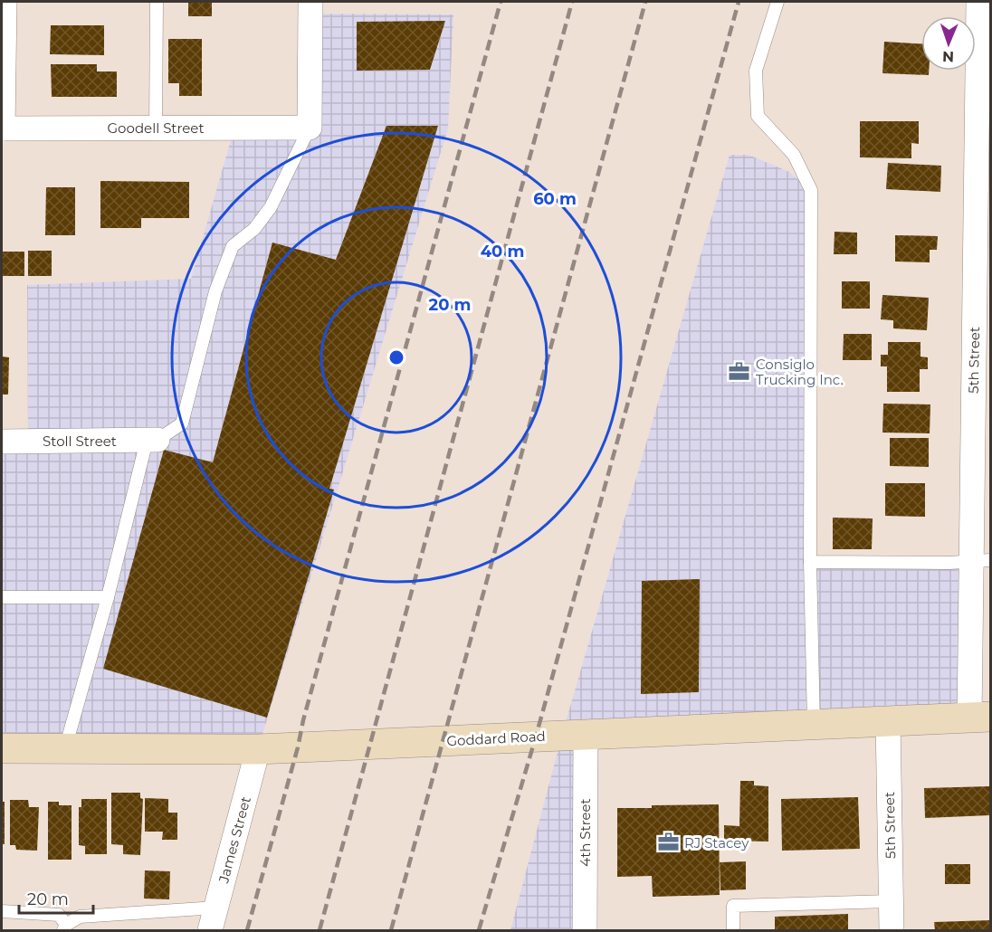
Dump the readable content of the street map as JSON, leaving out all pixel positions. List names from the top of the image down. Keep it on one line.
{"streets":{"street":["Goodell Street","5th Street","Stoll Street","Goddard Road","4th Street","James Street"]},"crossings":[["5th Street","Goddard Road"],["Goddard Road","4th Street"],["Goddard Road","James Street"]],"places":{"office":["Consiglo Trucking Inc.","RJ Stacey"]},"scale_bar":"20 m","north":"bottom","rings":["60 m","40 m","20 m"]}
